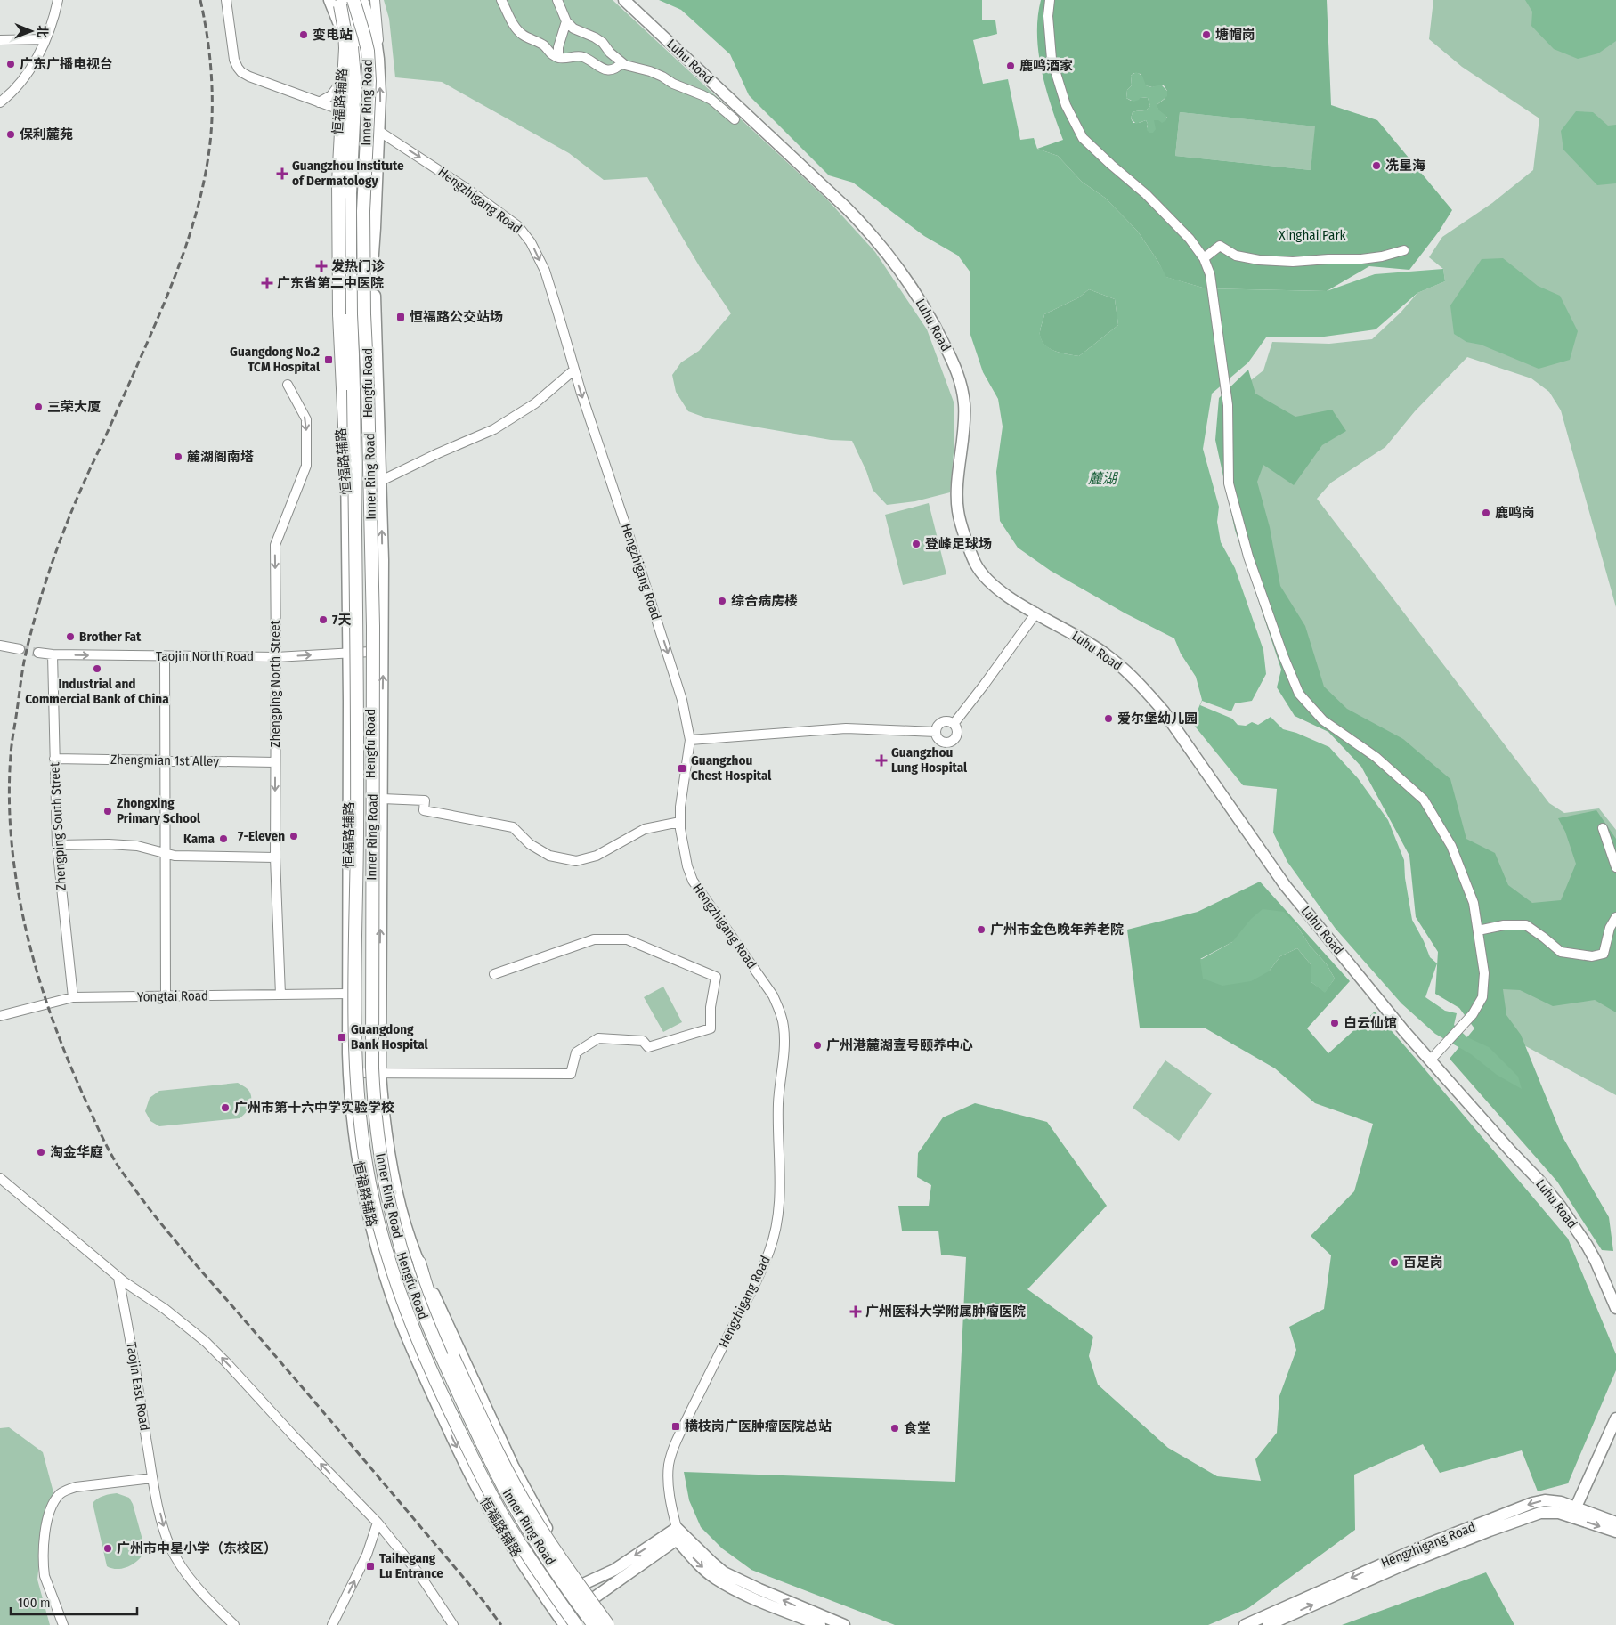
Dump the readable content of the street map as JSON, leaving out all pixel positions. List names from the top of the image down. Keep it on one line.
{"streets":{"highway":["Inner Ring Road"],"main road":["Luhu Road","恒福路辅路","Hengzhigang Road","Hengfu Road"],"street":["Taojin North Road","Zhengping North Street","Zhengmian 1st Alley","Zhengping South Street","Yongtai Road","Taojin East Road"]},"crossings":[["恒福路辅路","Inner Ring Road"],["恒福路辅路","Hengzhigang Road"],["恒福路辅路","Hengfu Road"],["恒福路辅路","Taojin North Road"],["恒福路辅路","Yongtai Road"],["Inner Ring Road","Hengfu Road"],["Hengzhigang Road","Hengfu Road"],["Hengfu Road","Taojin North Road"],["Taojin North Road","Zhengping North Street"],["Taojin North Road","Zhengping South Street"],["Zhengping North Street","Zhengmian 1st Alley"],["Zhengping North Street","Yongtai Road"],["Zhengmian 1st Alley","Zhengping South Street"],["Zhengping South Street","Yongtai Road"]],"one_way":["Taojin North Road","Zhengping North Street","Taojin East Road"],"water":["麓湖"],"parks":["Xinghai Park"],"places":{"other":["变电站","塘帽岗","广东广播电视台","鹿鸣酒家","保利麓苑","冼星海","三荣大厦","麓湖阁南塔","鹿鸣岗","登峰足球场","综合病房楼","7天","Brother Fat","Industrial and Commercial Bank of China","爱尔堡幼儿园","Zhongxing Primary School","7-Eleven","Kama","广州市金色晚年养老院","白云仙馆","广州港麓湖壹号颐养中心","广州市第十六中学实验学校","淘金华庭","百足岗","食堂","广州市中星小学（东校区）"],"health":["Guangzhou Institute of Dermatology","发热门诊","广东省第二中医院","Guangzhou Lung Hospital","广州医科大学附属肿瘤医院"],"transit":["恒福路公交站场","Guangdong No.2 TCM Hospital","Guangzhou Chest Hospital","Guangdong Bank Hospital","横枝岗广医肿瘤医院总站","Taihegang Lu Entrance"]},"scale_bar":"100 m","north":"right"}
